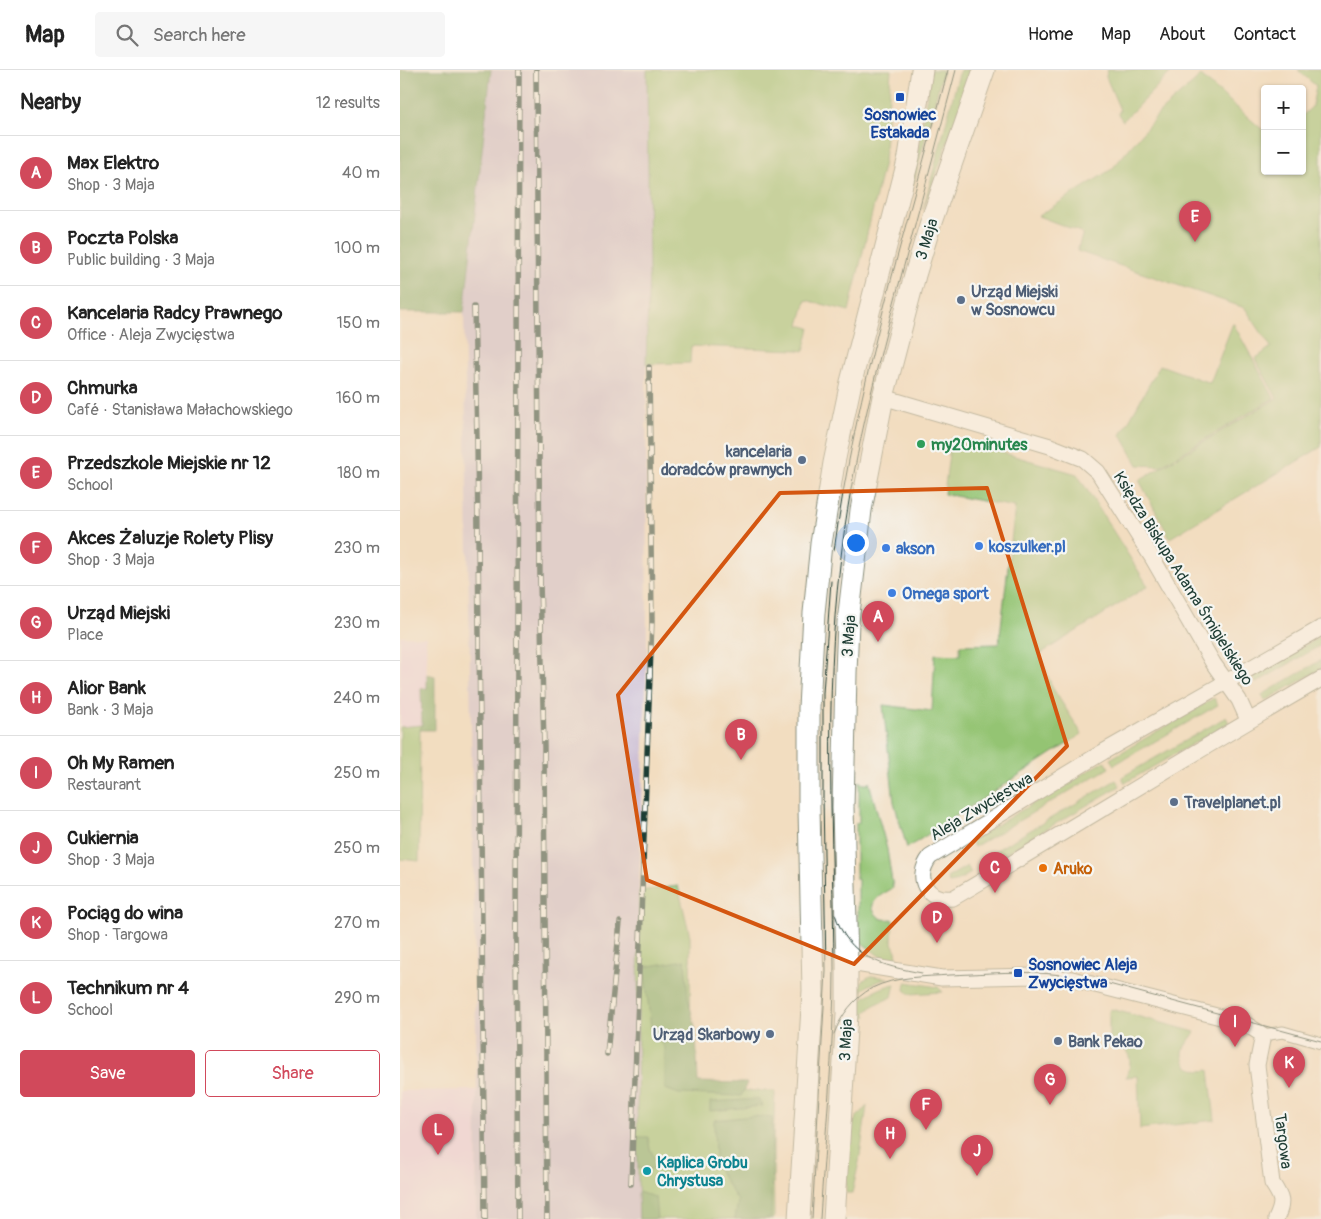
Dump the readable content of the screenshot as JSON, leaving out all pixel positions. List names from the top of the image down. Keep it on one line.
{"streets":{"main road":["3 Maja"],"street":["Księdza Biskupa Adama Śmigielskiego","Aleja Zwycięstwa","Targowa"]},"crossings":[["3 Maja","Księdza Biskupa Adama Śmigielskiego"],["Księdza Biskupa Adama Śmigielskiego","Aleja Zwycięstwa"]],"places":{"transit":["Sosnowiec Estakada","Sosnowiec Aleja Zwycięstwa"],"other":["Urząd Miejski w Sosnowcu","my20minutes","kancelaria doradców prawnych","koszulker.pl","akson","Omega sport","Travelplanet.pl","Aruko","Urząd Skarbowy","Bank Pekao","Kaplica Grobu Chrystusa"]},"page":{"header":"Map","search":"Search here","nav":["Home","Map","About","Contact"],"heading":["Nearby","12 results"],"map_buttons":["+","−"],"list":[{"mark":"A","name":"Max Elektro","note":"Shop · 3 Maja","value":"40 m"},{"mark":"B","name":"Poczta Polska","note":"Public building · 3 Maja","value":"100 m"},{"mark":"C","name":"Kancelaria Radcy Prawnego","note":"Office · Aleja Zwycięstwa","value":"150 m"},{"mark":"D","name":"Chmurka","note":"Café · Stanisława Małachowskiego","value":"160 m"},{"mark":"E","name":"Przedszkole Miejskie nr 12","note":"School","value":"180 m"},{"mark":"F","name":"Akces Żaluzje Rolety Plisy","note":"Shop · 3 Maja","value":"230 m"},{"mark":"G","name":"Urząd Miejski","note":"Place","value":"230 m"},{"mark":"H","name":"Alior Bank","note":"Bank · 3 Maja","value":"240 m"},{"mark":"I","name":"Oh My Ramen","note":"Restaurant","value":"250 m"},{"mark":"J","name":"Cukiernia","note":"Shop · 3 Maja","value":"250 m"},{"mark":"K","name":"Pociąg do wina","note":"Shop · Targowa","value":"270 m"},{"mark":"L","name":"Technikum nr 4","note":"School","value":"290 m"}],"pins":["E","A","B","C","D","I","K","G","F","L","H","J"],"buttons":["Save","Share"]}}
